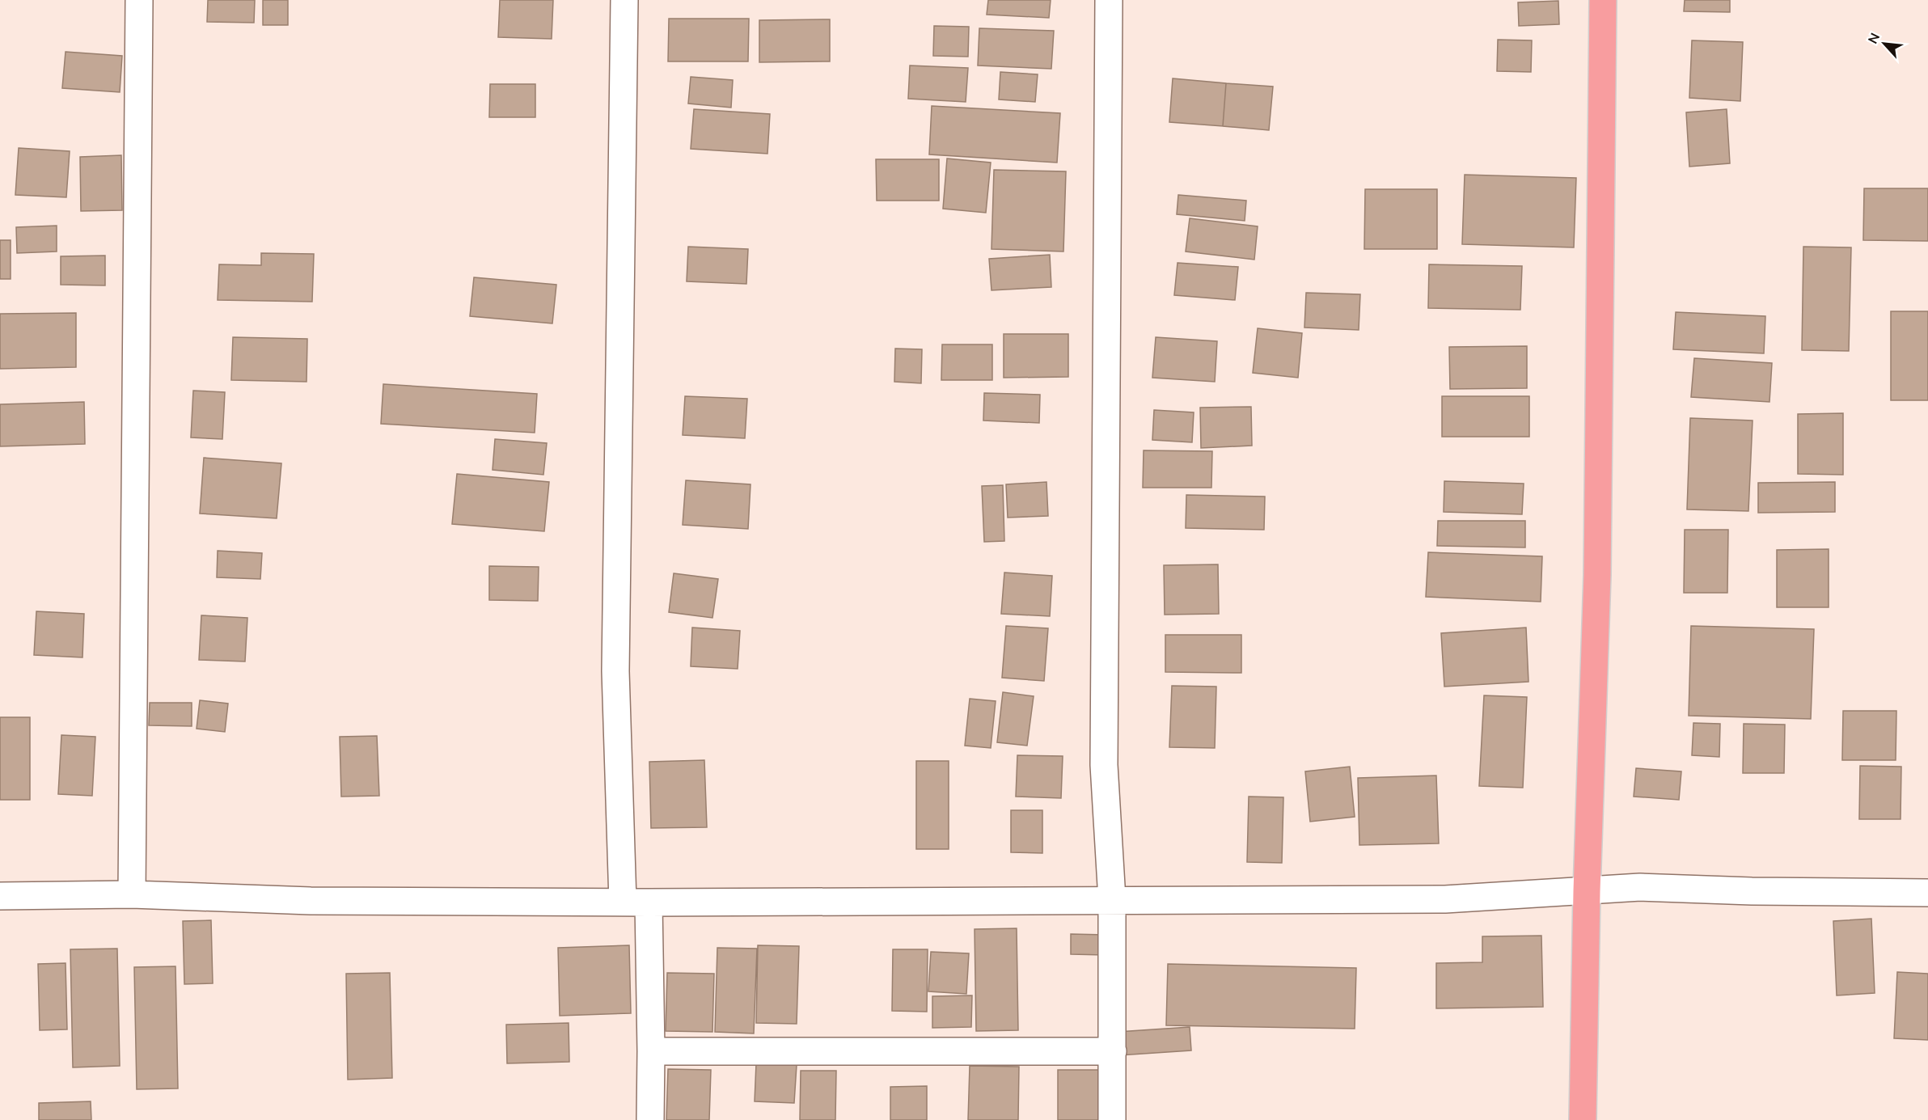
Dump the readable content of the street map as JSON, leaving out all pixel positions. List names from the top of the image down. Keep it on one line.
{"north":"top left"}
